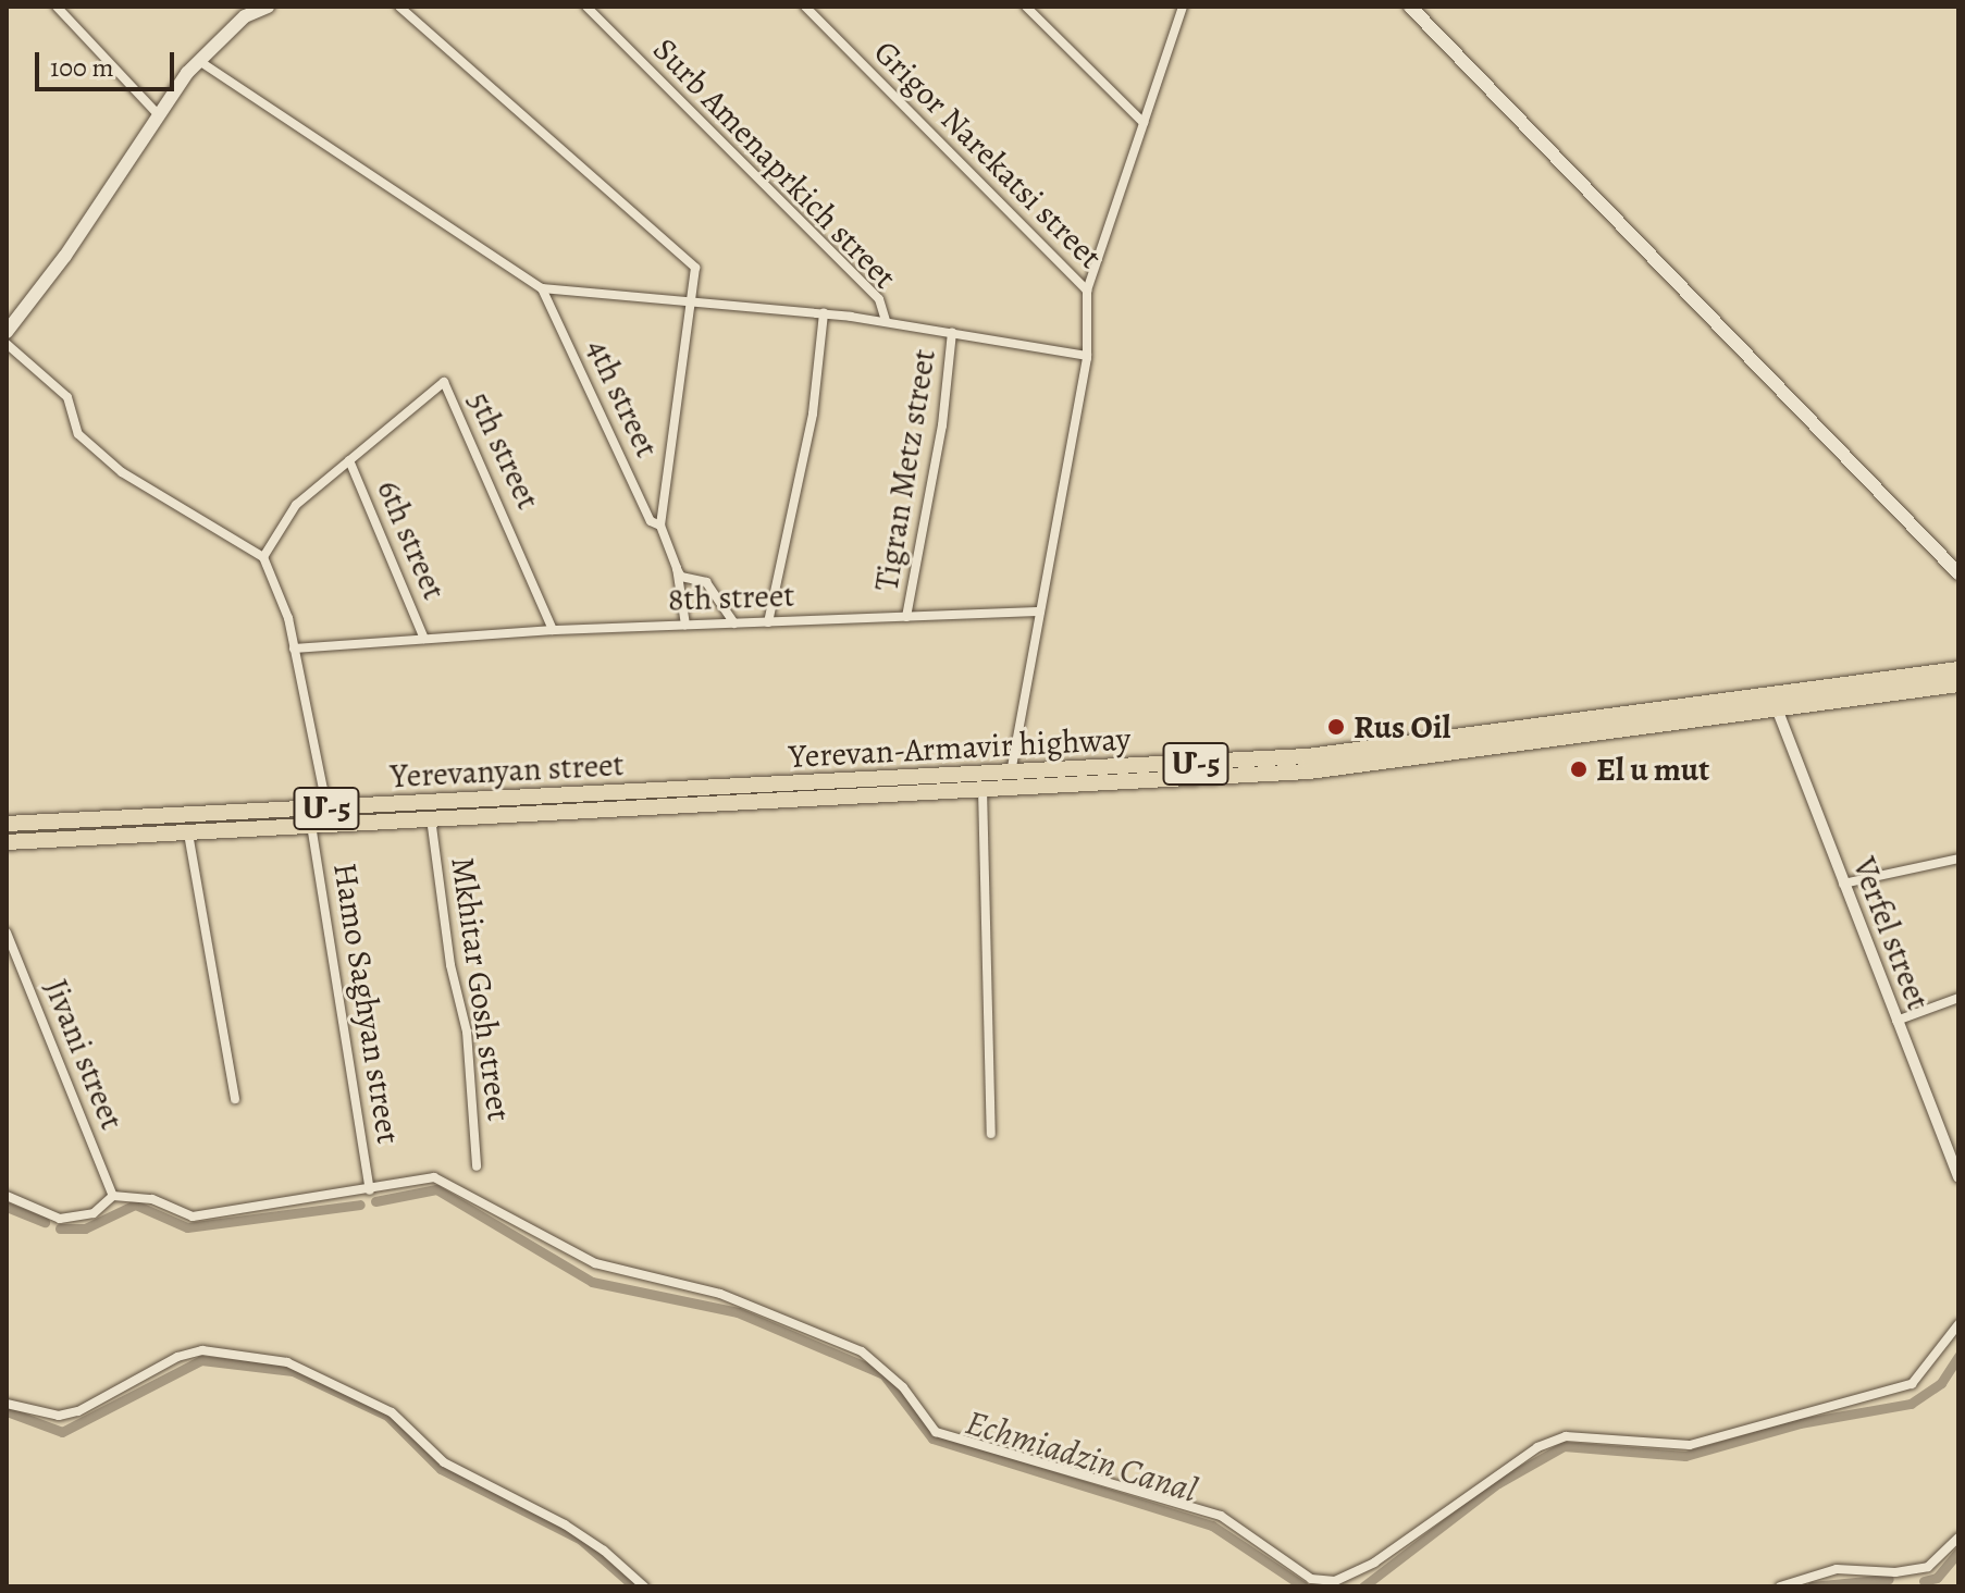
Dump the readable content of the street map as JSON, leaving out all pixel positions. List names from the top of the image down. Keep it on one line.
{"streets":{"highway":["Yerevan-Armavir highway","Մ-5","Yerevanyan street"],"street":["Grigor Narekatsi street","Surb Amenaprkich street","4th street","5th street","Tigran Metz street","6th street","8th street","Verfel street","Mkhitar Gosh street","Hamo Saghyan street","Jivani street"]},"crossings":[["Grigor Narekatsi street","Tigran Metz street"],["Grigor Narekatsi street","8th street"],["Grigor Narekatsi street","Yerevan-Armavir highway"],["Surb Amenaprkich street","Tigran Metz street"],["4th street","Tigran Metz street"],["4th street","8th street"],["5th street","6th street"],["5th street","8th street"],["Tigran Metz street","8th street"],["6th street","8th street"],["Yerevan-Armavir highway","Մ-5"],["Yerevan-Armavir highway","Yerevanyan street"],["Մ-5","Verfel street"],["Yerevanyan street","Mkhitar Gosh street"],["Yerevanyan street","Hamo Saghyan street"]],"water":["Echmiadzin Canal"],"places":["Rus Oil","El u mut"],"scale_bar":"100 m"}
